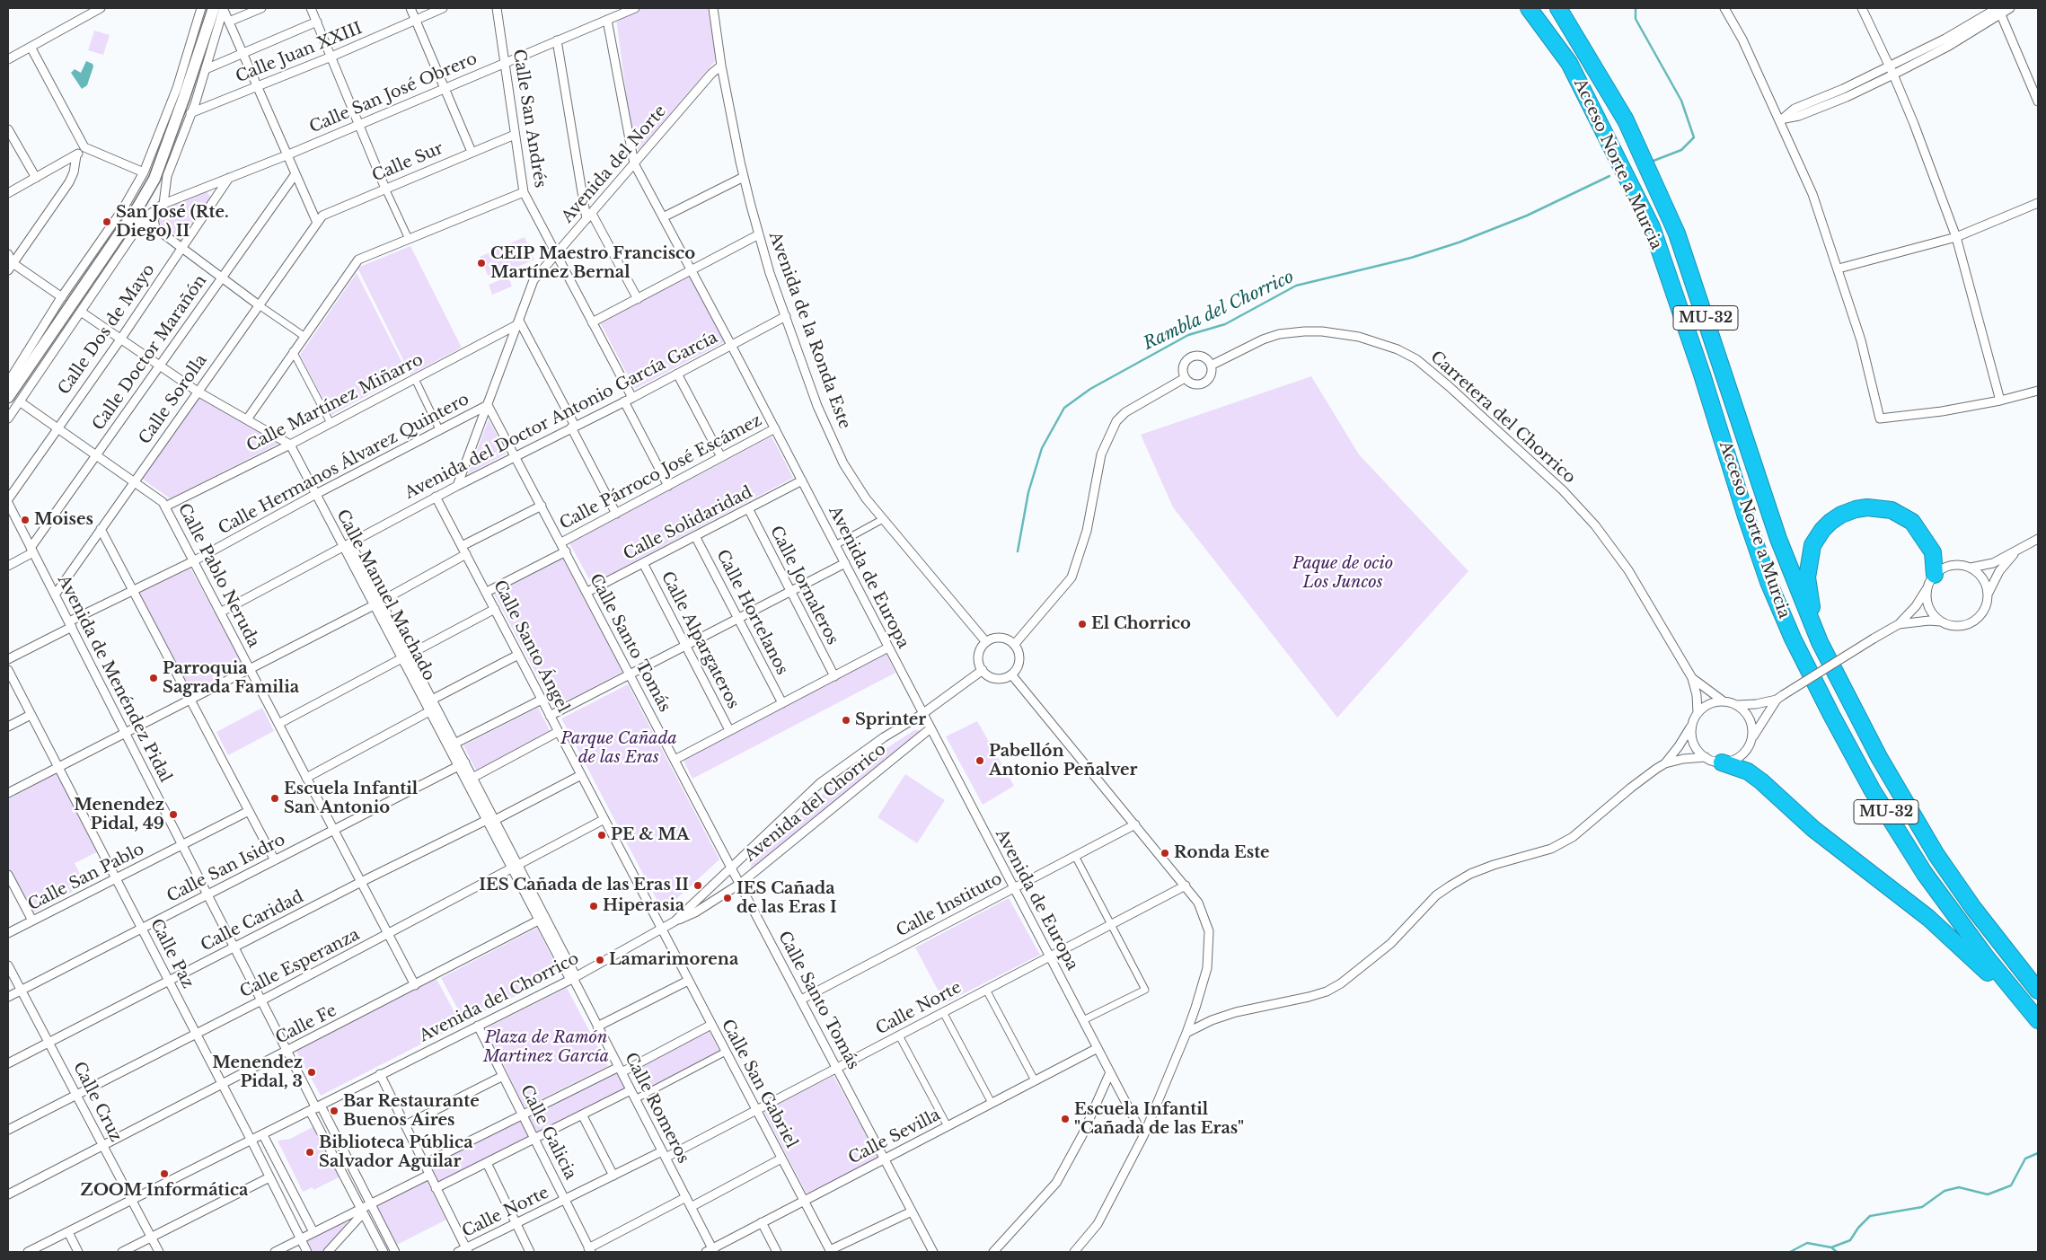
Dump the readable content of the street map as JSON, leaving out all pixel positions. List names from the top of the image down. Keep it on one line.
{"streets":{"highway":["Acceso Norte a Murcia","MU-32"],"street":["Calle Juan XXIII","Calle San José Obrero","Calle San Andrés","Calle Sur","Avenida del Norte","Calle Dos de Mayo","Avenida de la Ronda Este","Calle Doctor Marañón","Calle Sorolla","Calle Martínez Miñarro","Avenida del Doctor Antonio García García","Carretera del Chorrico","Calle Hermanos Álvarez Quintero","Calle Párroco José Escámez","Calle Solidaridad","Calle Pablo Neruda","Avenida de Europa","Calle Jornaleros","Calle Manuel Machado","Calle Hortelanos","Calle Alpargateros","Calle Santo Tomás","Calle Santo Ángel","Avenida de Menéndez Pidal","Avenida del Chorrico","Calle San Isidro","Calle San Pablo","Calle Instituto","Calle Caridad","Calle Paz","Calle Esperanza","Calle Norte","Calle Fe","Calle San Gabriel","Calle Cruz","Calle Romeros","Calle Galicia","Calle Sevilla"]},"crossings":[["Calle San José Obrero","Calle San Andrés"],["Calle San José Obrero","Calle Dos de Mayo"],["Calle San José Obrero","Avenida de Europa"],["Calle San Andrés","Calle Sur"],["Calle San Andrés","Avenida del Norte"],["Calle San Andrés","Avenida del Doctor Antonio García García"],["Calle Sur","Calle Sorolla"],["Avenida del Norte","Avenida de la Ronda Este"],["Avenida del Norte","Calle Martínez Miñarro"],["Avenida del Norte","Avenida del Doctor Antonio García García"],["Avenida del Norte","Calle Hermanos Álvarez Quintero"],["Avenida del Norte","Avenida de Europa"],["Avenida del Norte","Calle Santo Tomás"],["Calle Dos de Mayo","Calle Pablo Neruda"],["Avenida de la Ronda Este","Avenida del Doctor Antonio García García"],["Avenida de la Ronda Este","Avenida del Chorrico"],["Calle Doctor Marañón","Calle Pablo Neruda"],["Calle Doctor Marañón","Avenida de Menéndez Pidal"],["Calle Sorolla","Calle Pablo Neruda"],["Calle Sorolla","Avenida de Menéndez Pidal"],["Calle Martínez Miñarro","Calle Pablo Neruda"],["Calle Martínez Miñarro","Calle Manuel Machado"],["Avenida del Doctor Antonio García García","Calle Pablo Neruda"],["Avenida del Doctor Antonio García García","Avenida de Europa"],["Avenida del Doctor Antonio García García","Calle Manuel Machado"],["Avenida del Doctor Antonio García García","Calle Santo Tomás"],["Avenida del Doctor Antonio García García","Calle Santo Ángel"],["Calle Hermanos Álvarez Quintero","Calle Pablo Neruda"],["Calle Hermanos Álvarez Quintero","Calle Manuel Machado"],["Calle Hermanos Álvarez Quintero","Calle Santo Tomás"],["Calle Hermanos Álvarez Quintero","Avenida de Menéndez Pidal"],["Calle Párroco José Escámez","Avenida de Europa"],["Calle Párroco José Escámez","Calle Santo Tomás"],["Calle Solidaridad","Avenida de Europa"],["Calle Solidaridad","Calle Jornaleros"],["Calle Solidaridad","Calle Hortelanos"],["Calle Solidaridad","Calle Alpargateros"],["Calle Solidaridad","Calle Santo Tomás"],["Calle Pablo Neruda","Calle San Isidro"],["Calle Pablo Neruda","Calle Caridad"],["Calle Pablo Neruda","Calle Esperanza"],["Calle Pablo Neruda","Calle Fe"],["Avenida de Europa","Avenida del Chorrico"],["Avenida de Europa","Calle Instituto"],["Avenida de Europa","Calle Norte"],["Avenida de Europa","Calle Sevilla"],["Calle Manuel Machado","Avenida del Chorrico"],["Calle Manuel Machado","Calle San Isidro"],["Calle Manuel Machado","Calle Caridad"],["Calle Manuel Machado","Calle Esperanza"],["Calle Manuel Machado","Calle Fe"],["Calle Manuel Machado","Calle Romeros"],["Calle Santo Tomás","Avenida del Chorrico"],["Calle Santo Tomás","Calle Instituto"],["Calle Santo Tomás","Calle Norte"],["Calle Santo Tomás","Calle Sevilla"],["Calle Santo Ángel","Avenida del Chorrico"],["Calle Santo Ángel","Calle Caridad"],["Calle Santo Ángel","Calle Esperanza"],["Calle Santo Ángel","Calle San Gabriel"],["Avenida de Menéndez Pidal","Avenida del Chorrico"],["Avenida de Menéndez Pidal","Calle San Isidro"],["Avenida de Menéndez Pidal","Calle San Pablo"],["Avenida de Menéndez Pidal","Calle Caridad"],["Avenida de Menéndez Pidal","Calle Esperanza"],["Avenida de Menéndez Pidal","Calle Fe"],["Avenida del Chorrico","Calle Paz"],["Avenida del Chorrico","Calle San Gabriel"],["Avenida del Chorrico","Calle Cruz"],["Avenida del Chorrico","Calle Romeros"],["Avenida del Chorrico","Calle Galicia"],["Calle San Isidro","Calle Paz"],["Calle San Isidro","Calle Cruz"],["Calle San Pablo","Calle Paz"],["Calle Caridad","Calle Paz"],["Calle Caridad","Calle Cruz"],["Calle Paz","Calle Esperanza"],["Calle Paz","Calle Fe"],["Calle Esperanza","Calle Cruz"],["Calle Norte","Calle San Gabriel"],["Calle Norte","Calle Romeros"],["Calle Norte","Calle Galicia"],["Calle Fe","Calle Cruz"],["Calle San Gabriel","Calle Sevilla"],["Calle Romeros","Calle Sevilla"]],"water":["Rambla del Chorrico"],"parks":["Paque de ocio Los Juncos","Parque Cañada de las Eras","Plaza de Ramón Martinez García"],"places":["San José (Rte. Diego) II","CEIP Maestro Francisco Martínez Bernal","Moises","El Chorrico","Parroquia Sagrada Familia","Sprinter","Pabellón Antonio Peñalver","Escuela Infantil San Antonio","Menendez Pidal, 49","PE & MA","Ronda Este","IES Cañada de las Eras II","IES Cañada de las Eras I","Hiperasia","Lamarimorena","Menendez Pidal, 3","Bar Restaurante Buenos Aires","Escuela Infantil \"Cañada de las Eras\"","Biblioteca Pública Salvador Aguilar","ZOOM Informática"]}
